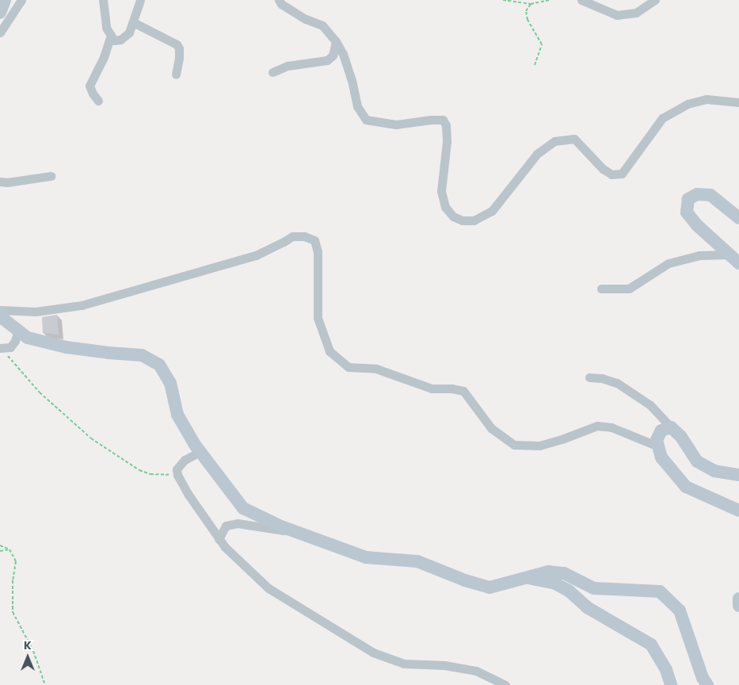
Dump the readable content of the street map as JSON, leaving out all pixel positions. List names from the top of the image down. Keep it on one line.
{"north":"top"}
